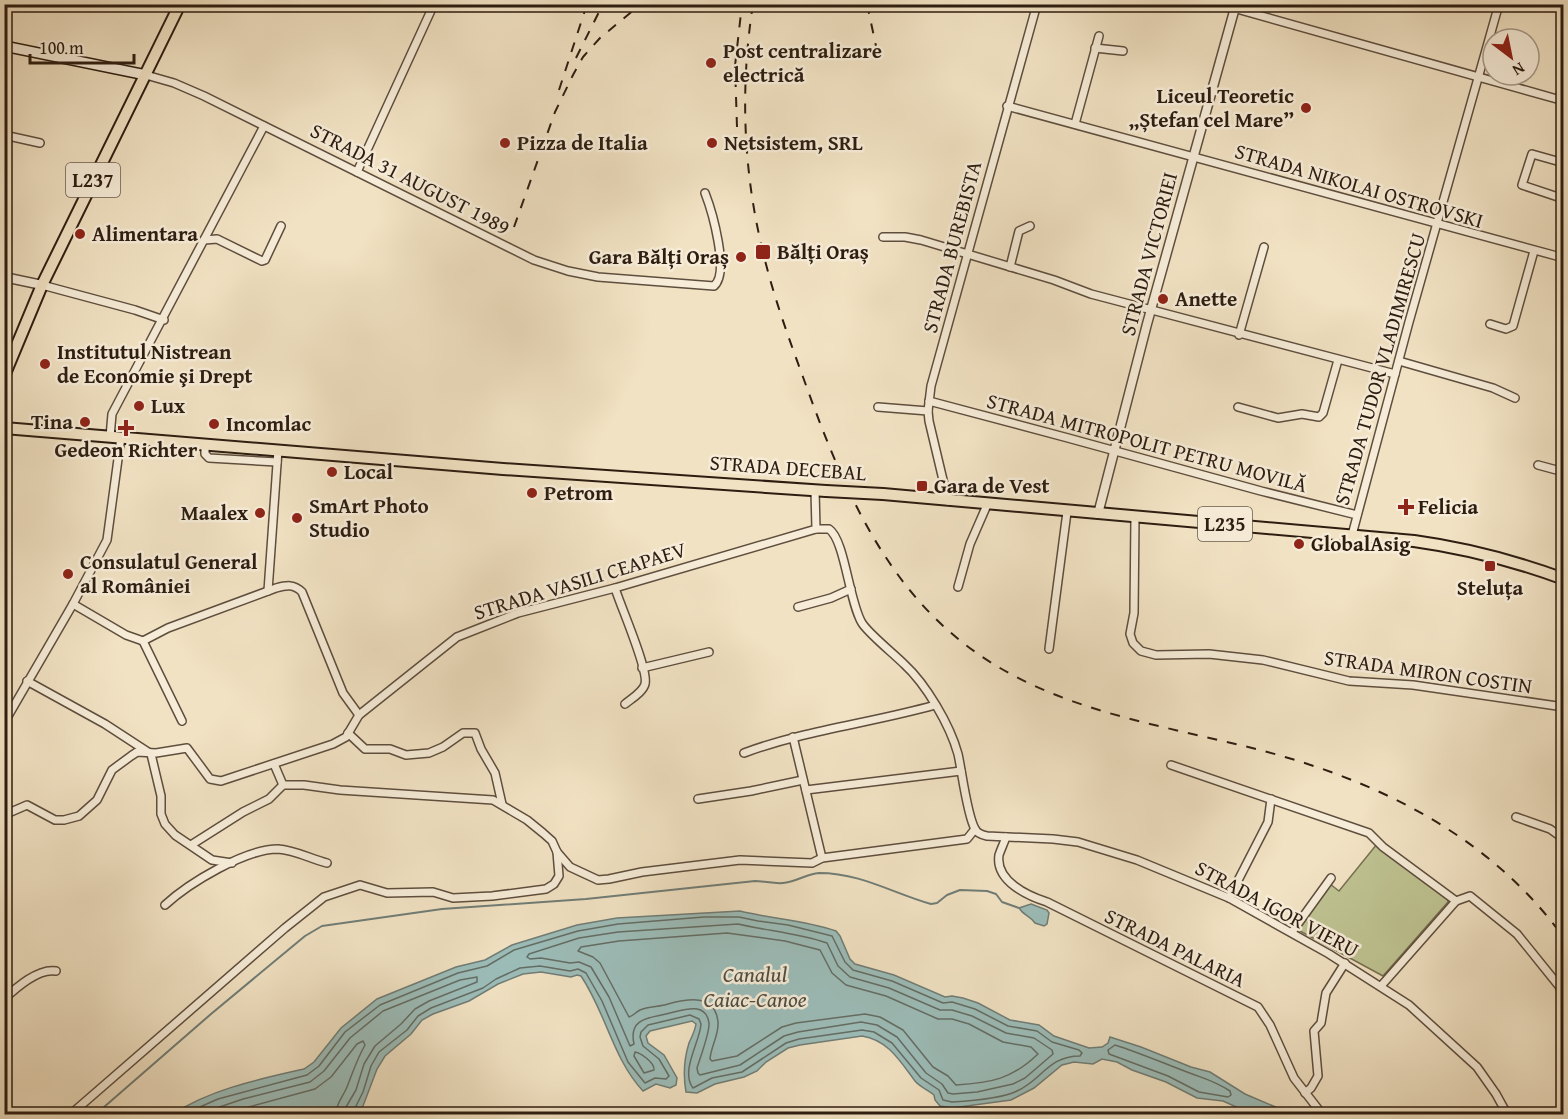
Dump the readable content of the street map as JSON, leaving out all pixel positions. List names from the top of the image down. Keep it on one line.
{"streets":{"main road":["STRADA 31 AUGUST 1989","L237","STRADA DECEBAL","L235"],"street":["STRADA NIKOLAI OSTROVSKI","STRADA BUREBISTA","STRADA VICTORIEI","STRADA TUDOR VLADIMIRESCU","STRADA MITROPOLIT PETRU MOVILĂ","STRADA VASILI CEAPAEV","STRADA MIRON COSTIN","STRADA IGOR VIERU","STRADA PALARIA"]},"crossings":[["STRADA 31 AUGUST 1989","L237"],["STRADA NIKOLAI OSTROVSKI","STRADA BUREBISTA"],["STRADA NIKOLAI OSTROVSKI","STRADA VICTORIEI"],["STRADA NIKOLAI OSTROVSKI","STRADA TUDOR VLADIMIRESCU"],["STRADA BUREBISTA","STRADA MITROPOLIT PETRU MOVILĂ"],["STRADA BUREBISTA","STRADA DECEBAL"],["STRADA VICTORIEI","STRADA MITROPOLIT PETRU MOVILĂ"],["STRADA VICTORIEI","STRADA DECEBAL"],["STRADA TUDOR VLADIMIRESCU","STRADA MITROPOLIT PETRU MOVILĂ"],["STRADA TUDOR VLADIMIRESCU","STRADA DECEBAL"],["STRADA DECEBAL","STRADA MIRON COSTIN"],["STRADA IGOR VIERU","STRADA PALARIA"]],"water":["Canalul Caiac-Canoe"],"places":{"other":["Post centralizare electrică","Liceul Teoretic „Ștefan cel Mare”","Pizza de Italia","Netsistem, SRL","Alimentara","Gara Bălți Oraș","Anette","Institutul Nistrean de Economie şi Drept","Lux","Tina","Incomlac","Local","Petrom","Maalex","SmArt Photo Studio","GlobalAsig","Consulatul General al României"],"transit":["Bălți Oraș","Gara de Vest","Steluța"],"health":["Gedeon Richter","Felicia"]},"scale_bar":"100 m","north":"bottom right"}
